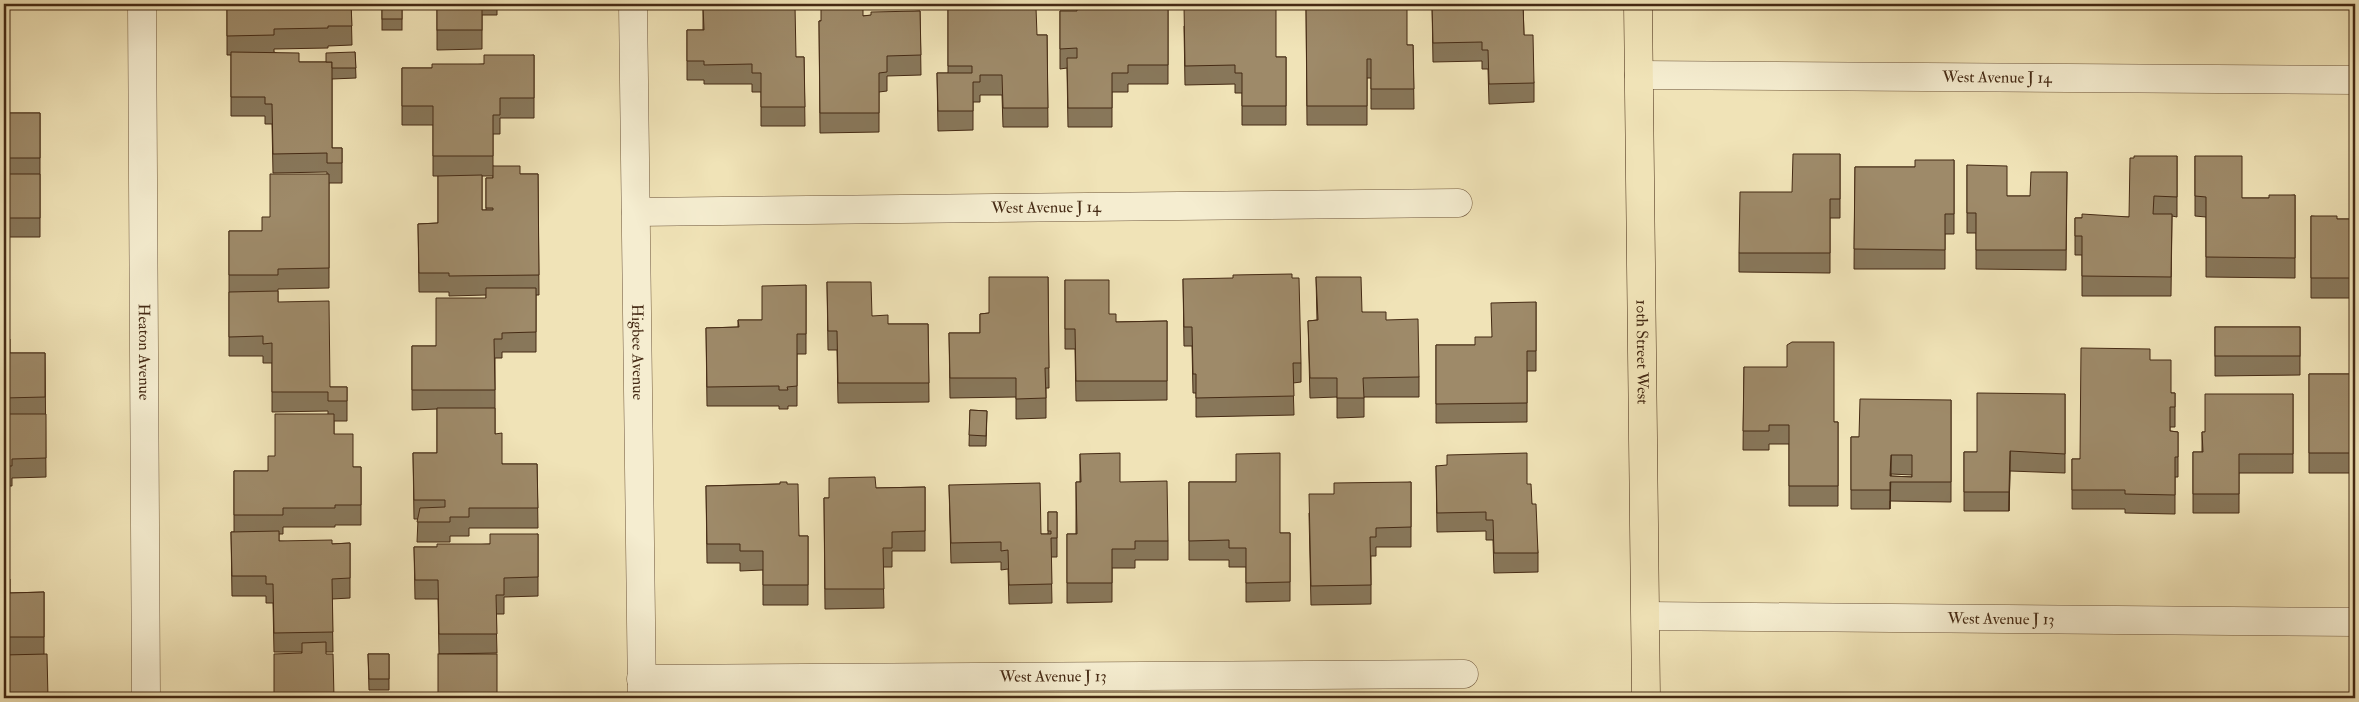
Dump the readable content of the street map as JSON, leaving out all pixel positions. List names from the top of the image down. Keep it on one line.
{"streets":{"main road":["10th Street West"],"street":["West Avenue J 14","Heaton Avenue","Higbee Avenue","West Avenue J 13"]},"crossings":[["West Avenue J 14","Higbee Avenue"],["West Avenue J 14","10th Street West"],["Higbee Avenue","West Avenue J 13"],["10th Street West","West Avenue J 13"]]}
